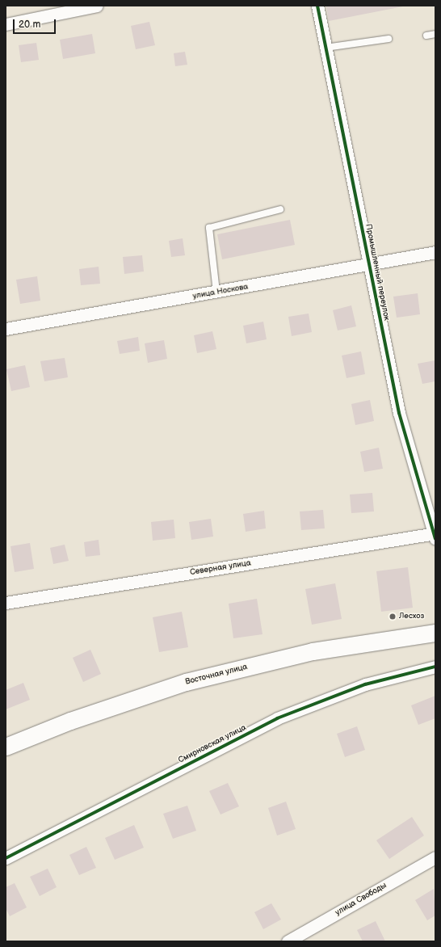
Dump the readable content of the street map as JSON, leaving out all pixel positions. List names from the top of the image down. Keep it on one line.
{"streets":{"main road":["Восточная улица"],"street":["Промышленный переулок","улица Носкова","Северная улица","Смирновская улица","улица Свободы"]},"crossings":[["Промышленный переулок","улица Носкова"],["Промышленный переулок","Северная улица"]],"places":["Лесхоз"],"scale_bar":"20 m"}
